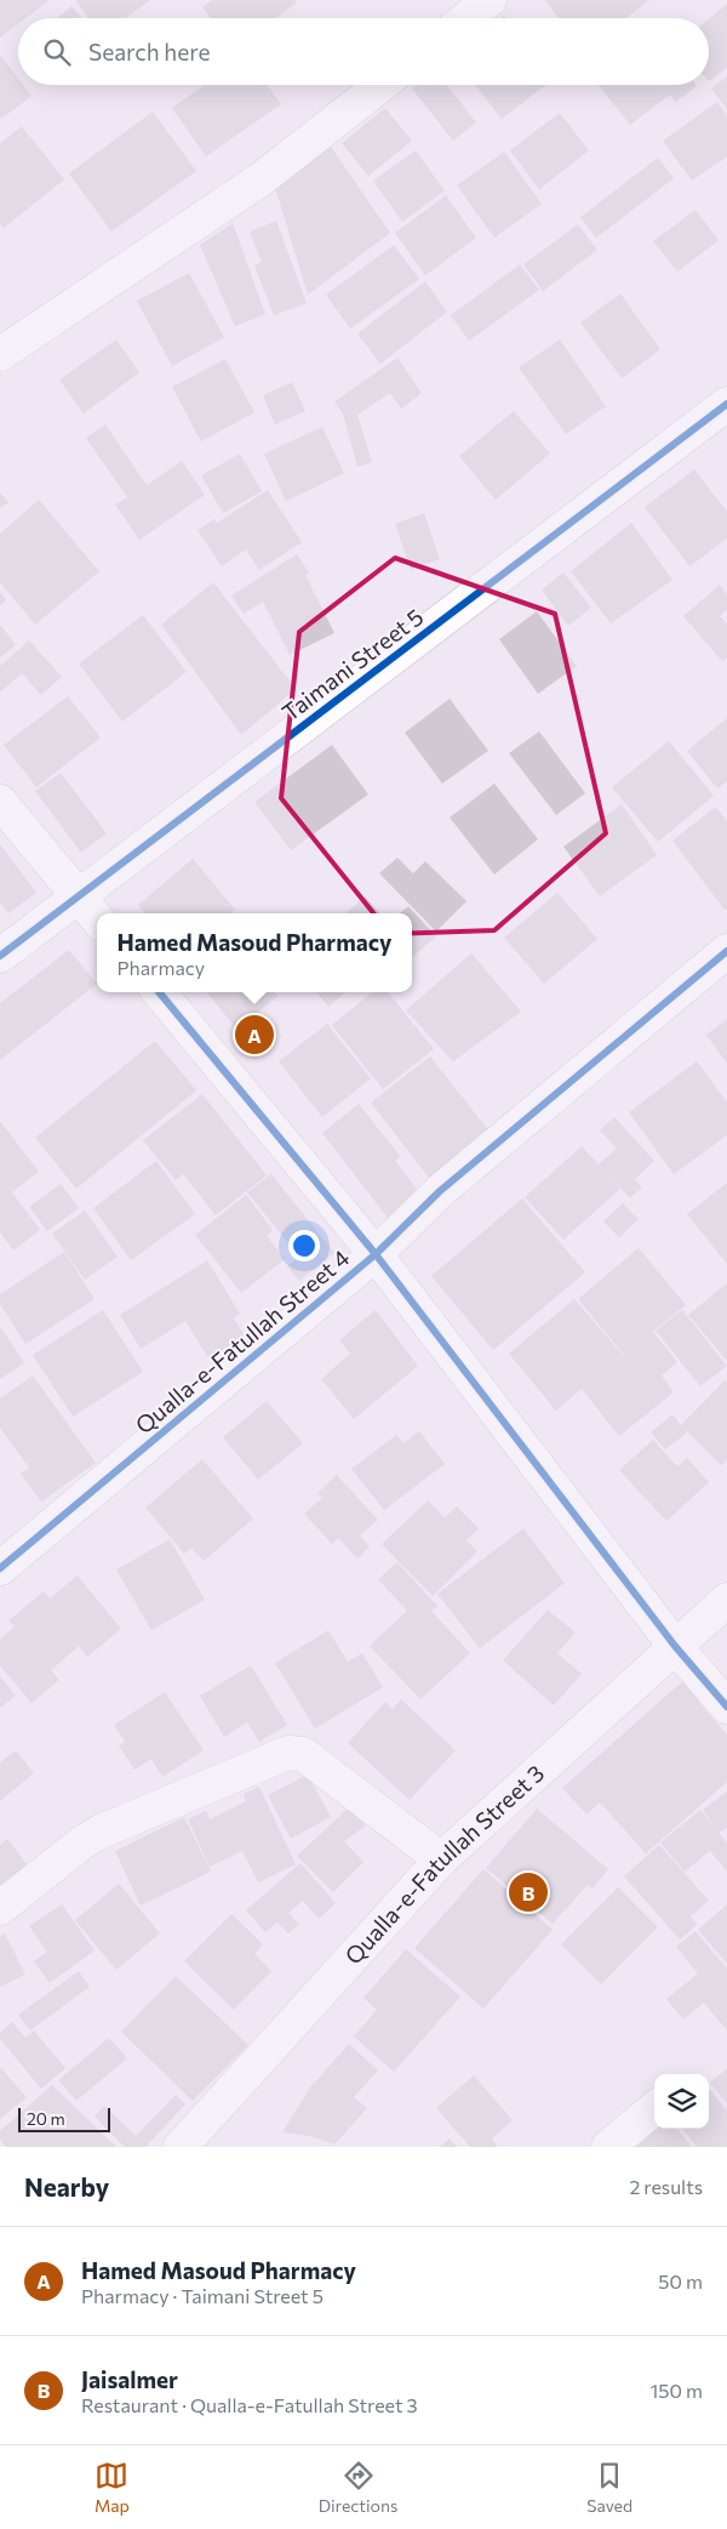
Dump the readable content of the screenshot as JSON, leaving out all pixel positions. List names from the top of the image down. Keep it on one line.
{"streets":{"street":["Taimani Street 5","Qualla-e-Fatullah Street 4","Qualla-e-Fatullah Street 3"]},"scale_bar":"20 m","page":{"search":"Search here","popup":["Hamed Masoud Pharmacy","Pharmacy"],"pins":["A","B"],"scale":"20 m","heading":["Nearby","2 results"],"list":[{"mark":"A","name":"Hamed Masoud Pharmacy","note":"Pharmacy · Taimani Street 5","value":"50 m"},{"mark":"B","name":"Jaisalmer","note":"Restaurant · Qualla-e-Fatullah Street 3","value":"150 m"}],"nav":["Map","Directions","Saved"]}}
